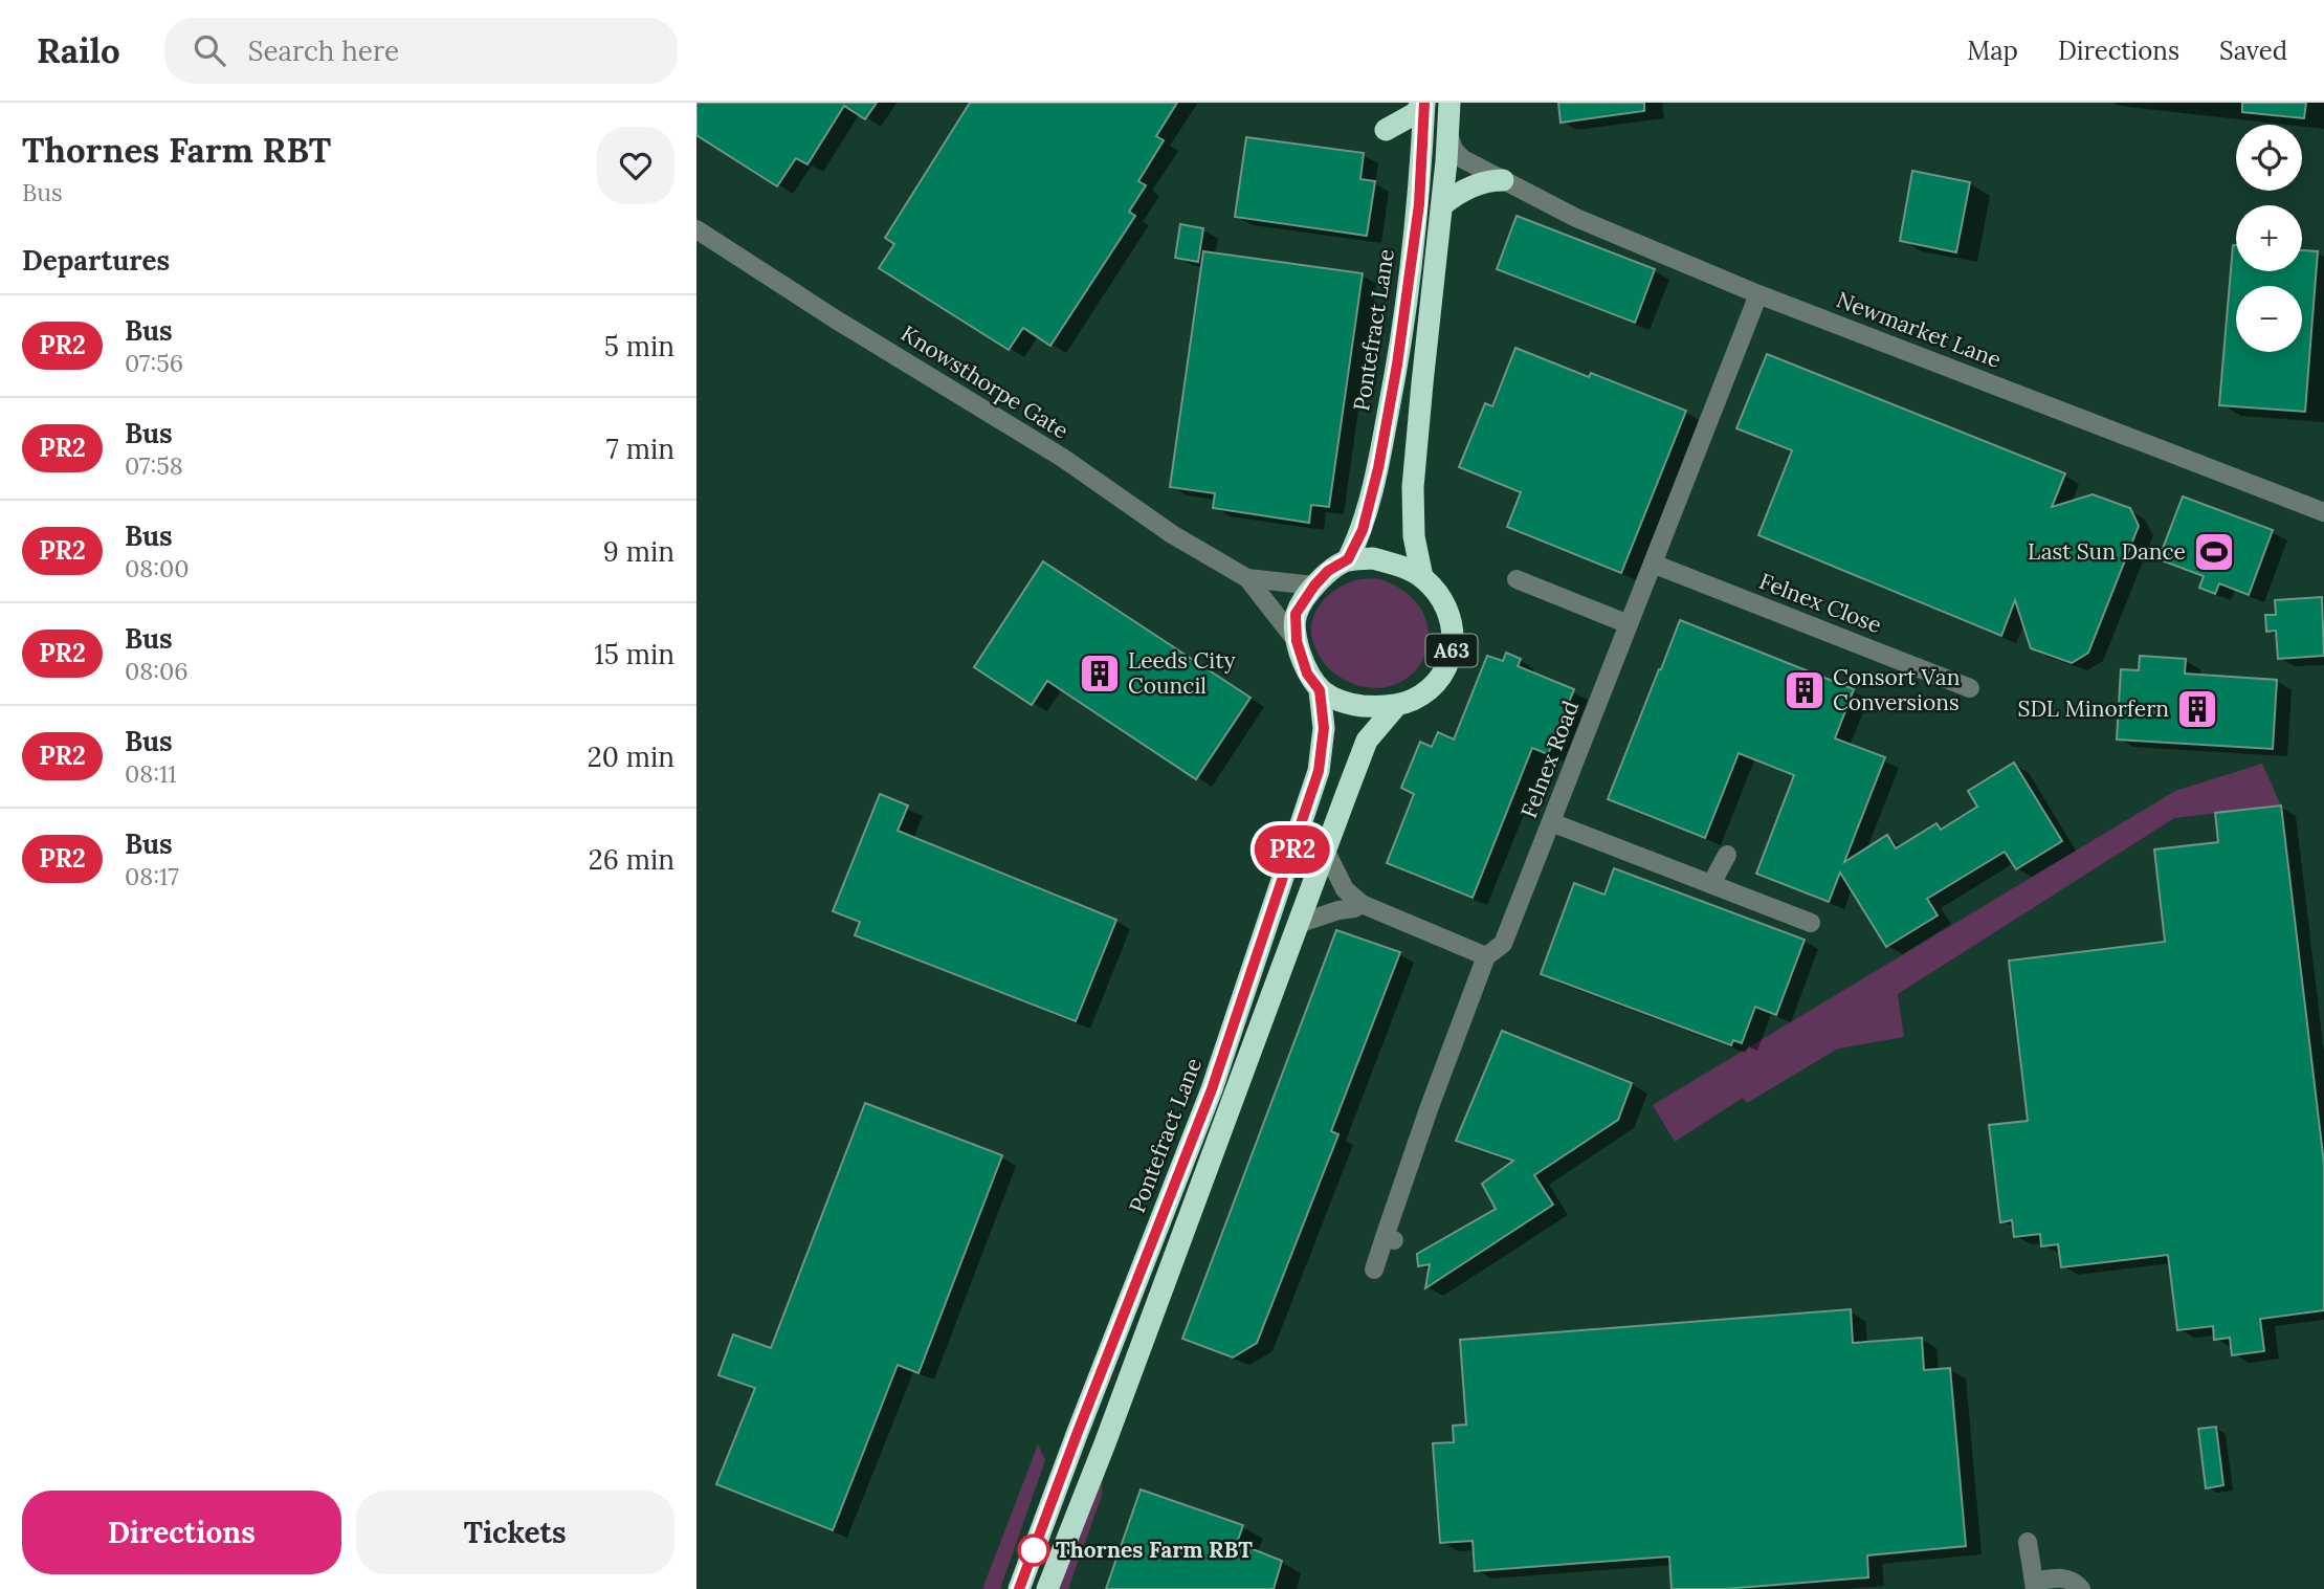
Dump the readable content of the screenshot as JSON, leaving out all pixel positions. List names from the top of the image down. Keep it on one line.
{"streets":{"highway":["Pontefract Lane","A63"],"street":["Newmarket Lane","Knowsthorpe Gate","Felnex Close","Felnex Road"]},"crossings":[["Pontefract Lane","Knowsthorpe Gate"],["Pontefract Lane","A63"],["Newmarket Lane","A63"],["Newmarket Lane","Felnex Road"],["Knowsthorpe Gate","A63"],["Felnex Close","Felnex Road"]],"places":{"sports":["Last Sun Dance"],"building":["Leeds City Council","Consort Van Conversions","SDL Minorfern"],"other":["Thornes Farm RBT"]},"lines":["bus line PR2"],"page":{"header":"Railo","search":"Search here","nav":["Map","Directions","Saved"],"heading":[["Thornes Farm RBT","Bus"],"Departures"],"on_map":"PR2","map_buttons":["+","−"],"list":[{"mark":"PR2","name":"Bus","note":"07:56","value":"5 min"},{"mark":"PR2","name":"Bus","note":"07:58","value":"7 min"},{"mark":"PR2","name":"Bus","note":"08:00","value":"9 min"},{"mark":"PR2","name":"Bus","note":"08:06","value":"15 min"},{"mark":"PR2","name":"Bus","note":"08:11","value":"20 min"},{"mark":"PR2","name":"Bus","note":"08:17","value":"26 min"}],"buttons":["Directions","Tickets"]}}
